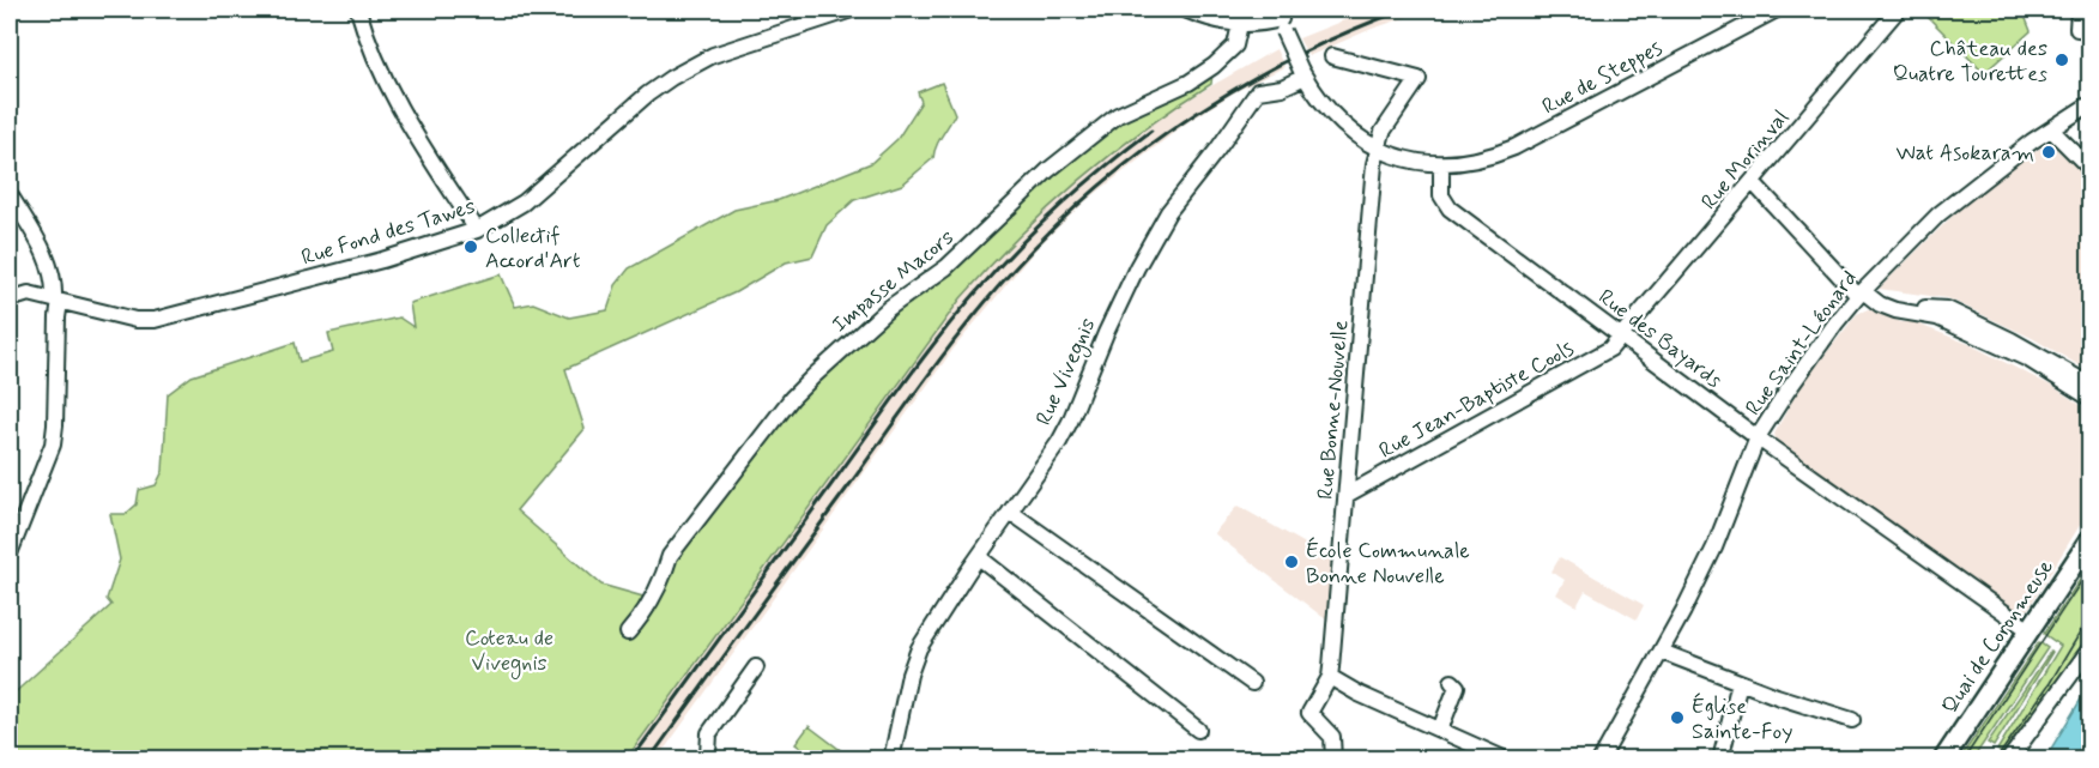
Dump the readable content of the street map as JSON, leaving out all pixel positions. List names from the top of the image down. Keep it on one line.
{"streets":{"main road":["Quai de Coronmeuse"],"street":["Rue de Steppes","Rue Morinval","Rue Fond des Tawes","Impasse Macors","Rue des Bayards","Rue Saint-Léonard","Rue Vivegnis","Rue Jean-Baptiste Cools","Rue Bonne-Nouvelle"]},"crossings":[["Rue de Steppes","Rue des Bayards"],["Rue Morinval","Rue des Bayards"],["Rue Morinval","Rue Jean-Baptiste Cools"],["Rue des Bayards","Rue Saint-Léonard"],["Rue des Bayards","Rue Jean-Baptiste Cools"],["Rue des Bayards","Quai de Coronmeuse"],["Rue Jean-Baptiste Cools","Rue Bonne-Nouvelle"]],"parks":["Coteau de Vivegnis"],"places":["Château des Quatre Tourettes","Wat Asokaram","Collectif Accord'Art","École Communale Bonne Nouvelle","Église Sainte-Foy"]}
